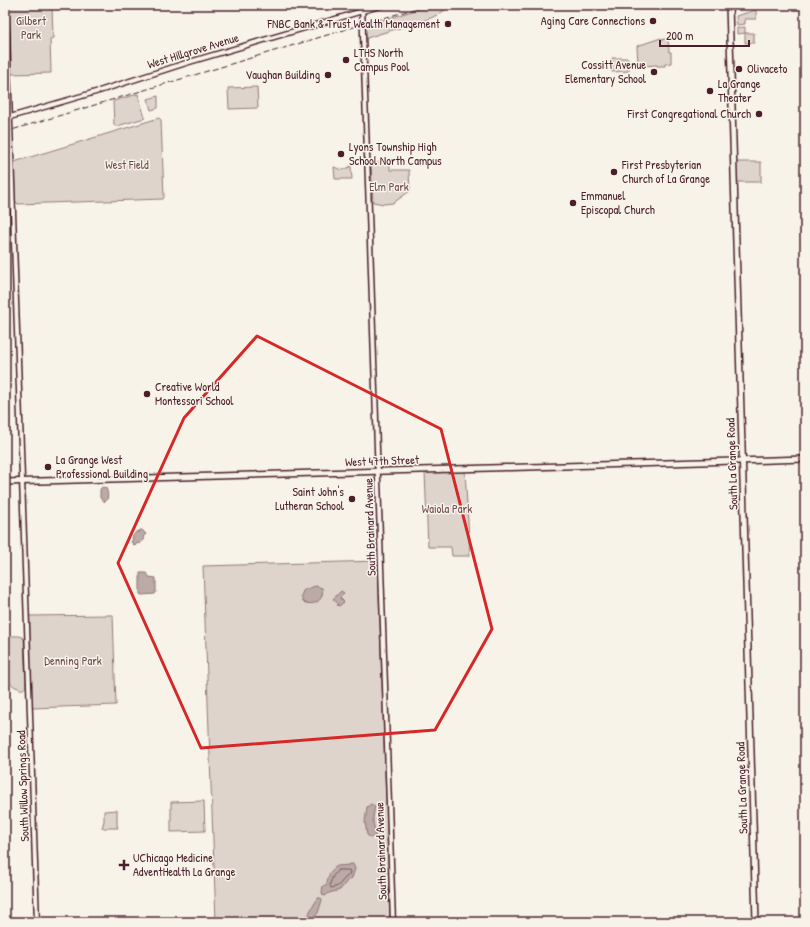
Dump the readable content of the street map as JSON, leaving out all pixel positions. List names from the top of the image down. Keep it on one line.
{"streets":{"main road":["West 47th Street","South La Grange Road"],"street":["West Hillgrove Avenue","South Brainard Avenue","South Willow Springs Road"]},"crossings":[["West Hillgrove Avenue","South Brainard Avenue"],["West Hillgrove Avenue","South Willow Springs Road"],["West 47th Street","South La Grange Road"],["West 47th Street","South Brainard Avenue"],["West 47th Street","South Willow Springs Road"]],"parks":["Gilbert Park","West Field","Elm Park","Waiola Park","Denning Park"],"places":{"other":["Aging Care Connections","FNBC Bank & Trust Wealth Management","LTHS North Campus Pool","Olivaceto","Cossitt Avenue Elementary School","Vaughan Building","La Grange Theater","First Congregational Church","Lyons Township High School North Campus","First Presbyterian Church of La Grange","Emmanuel Episcopal Church","Creative World Montessori School","La Grange West Professional Building","Saint John's Lutheran School"],"health":["UChicago Medicine AdventHealth La Grange"]},"scale_bar":"200 m"}
